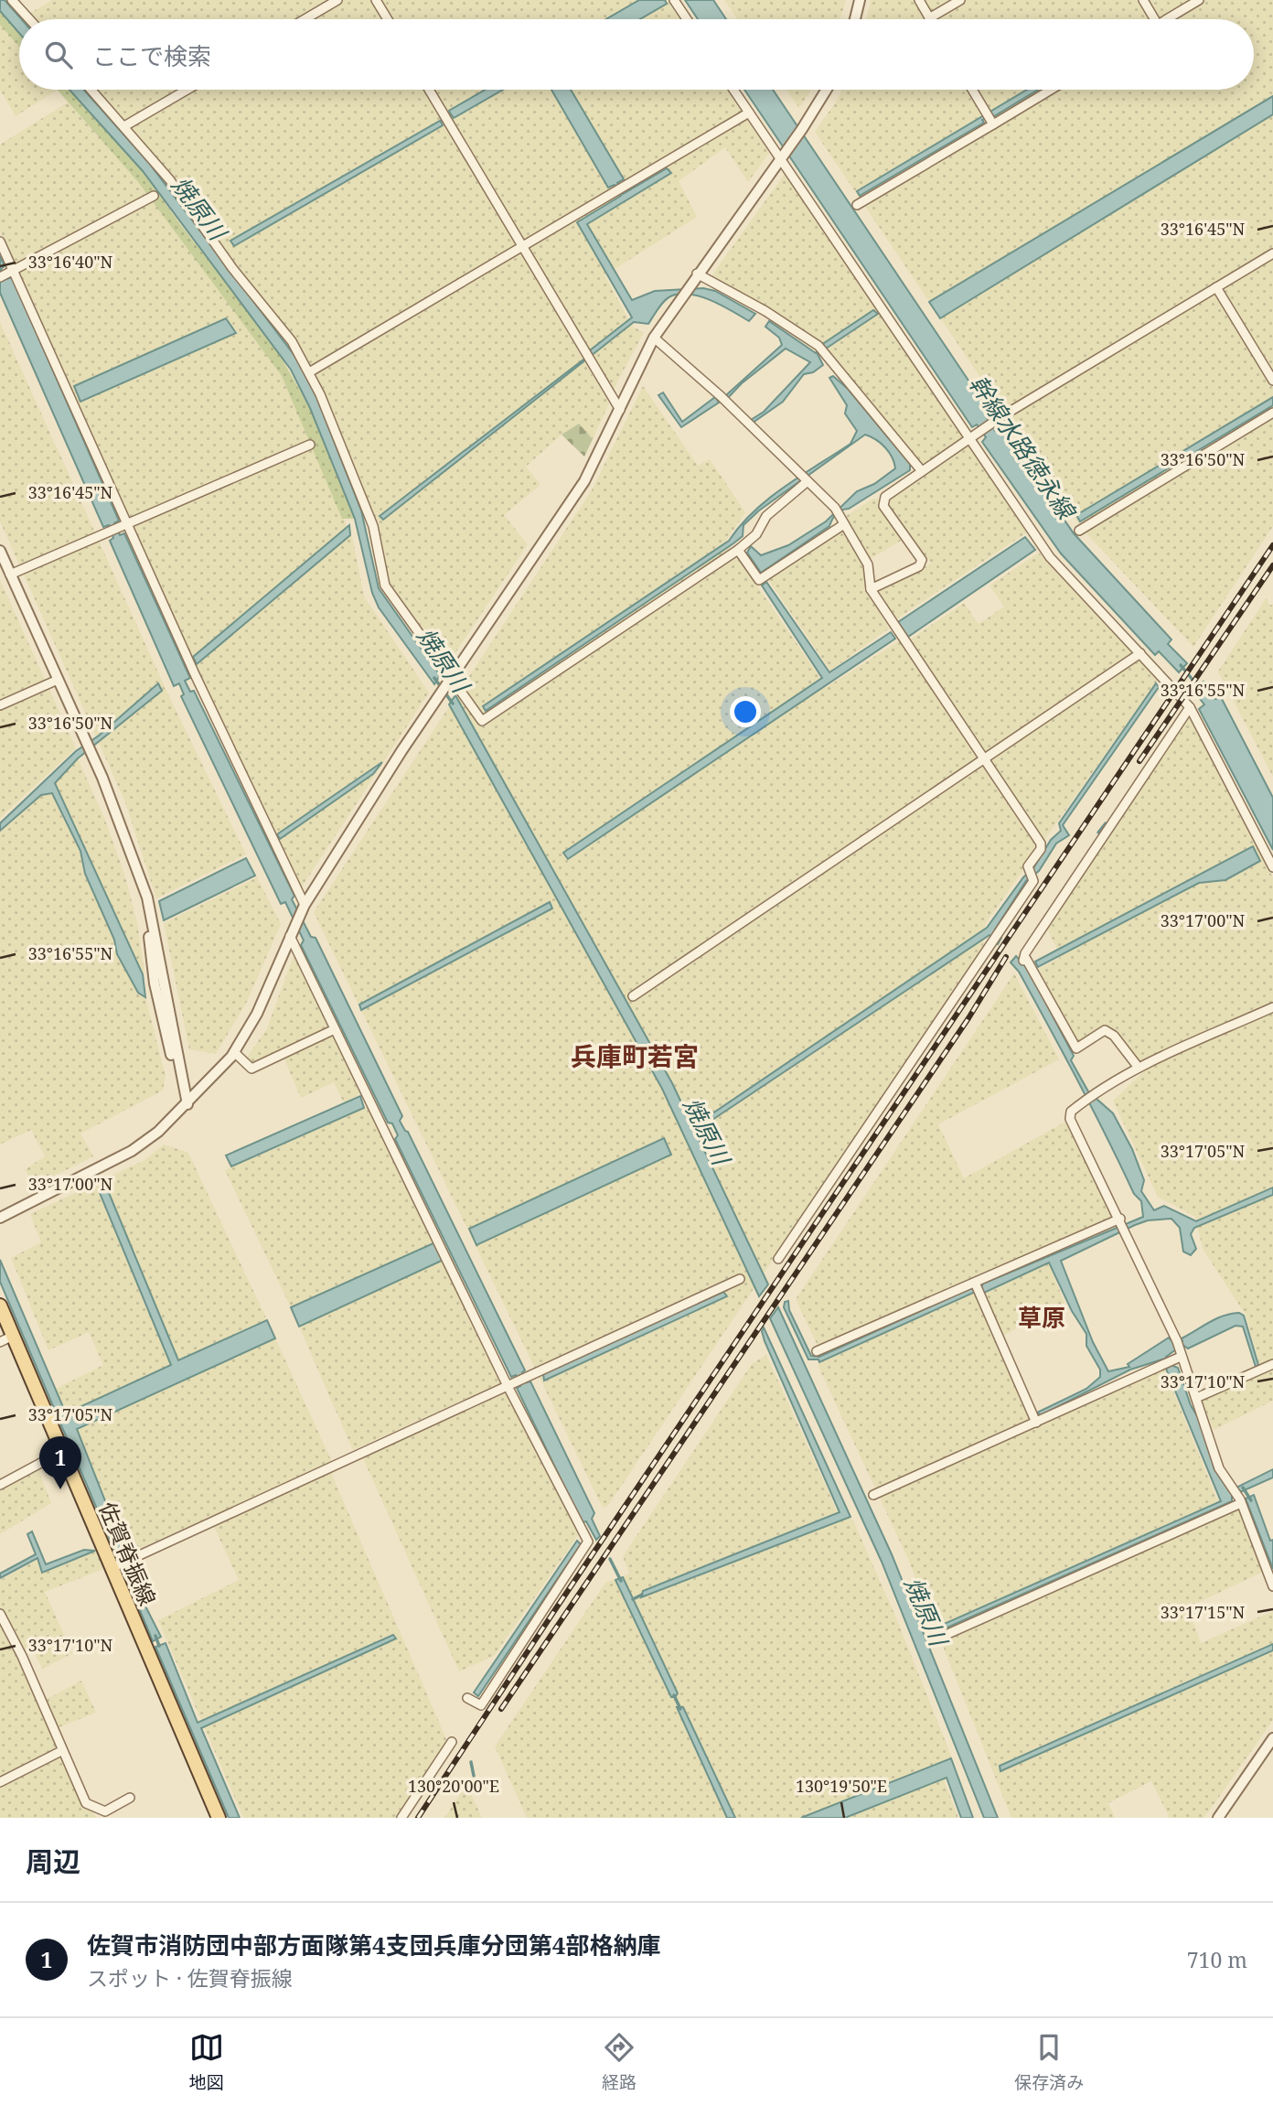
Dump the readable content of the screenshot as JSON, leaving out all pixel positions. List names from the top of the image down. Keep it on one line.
{"streets":{"main road":["佐賀脊振線"]},"districts":["兵庫町若宮","草原"],"water":["焼原川","幹線水路徳永線"],"page":{"search":"ここで検索","pins":"1","heading":"周辺","list":[{"mark":"1","name":"佐賀市消防団中部方面隊第4支団兵庫分団第4部格納庫","note":"スポット · 佐賀脊振線","value":"710 m"}],"nav":["地図","経路","保存済み"]},"coordinates":["33°16'45\"N","33°16'40\"N","33°16'50\"N","33°16'55\"N","33°17'00\"N","33°17'05\"N","33°17'10\"N","33°17'15\"N","130°20'00\"E","130°19'50\"E"]}
